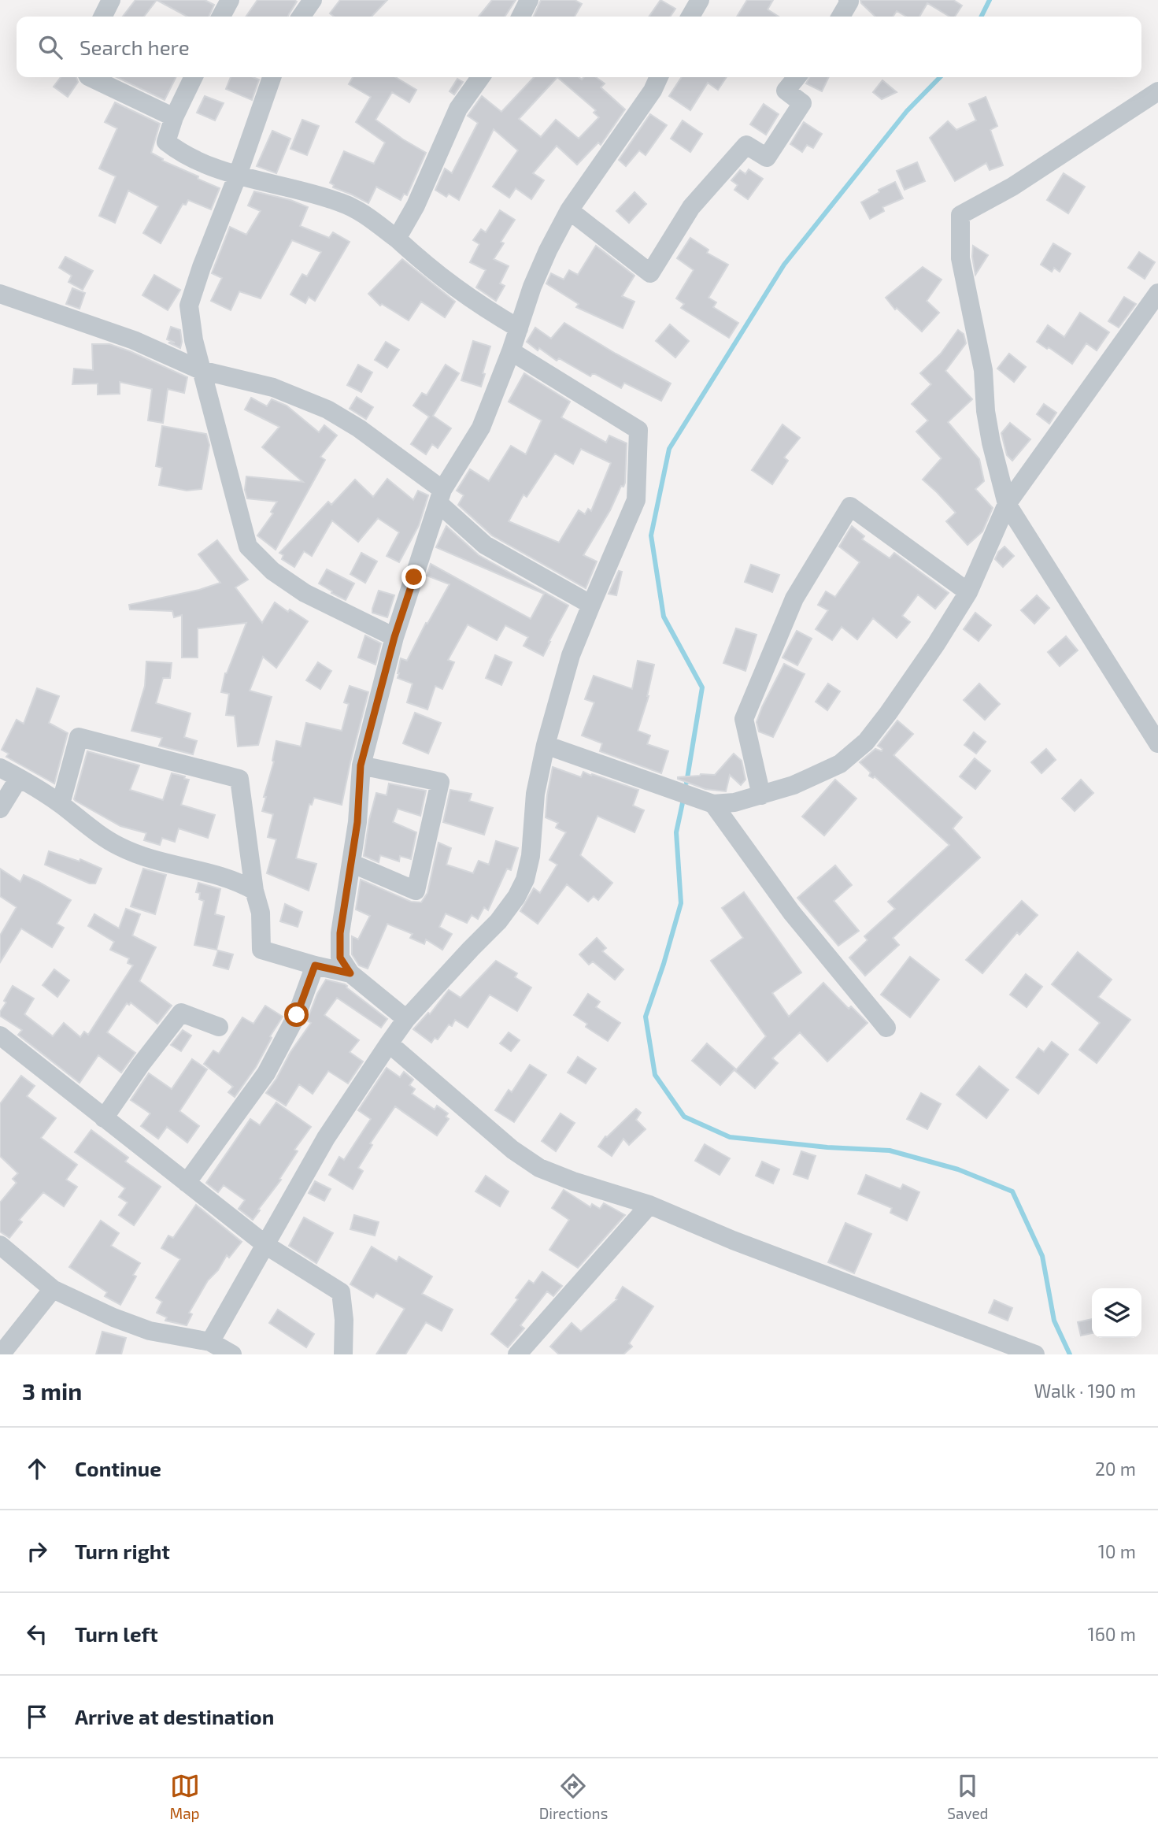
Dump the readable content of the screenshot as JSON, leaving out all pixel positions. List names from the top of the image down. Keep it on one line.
{"page":{"search":"Search here","heading":["3 min","Walk · 190 m"],"list":[["Continue","20 m"],["Turn right","10 m"],["Turn left","160 m"],"Arrive at destination"],"nav":["Map","Directions","Saved"]}}
